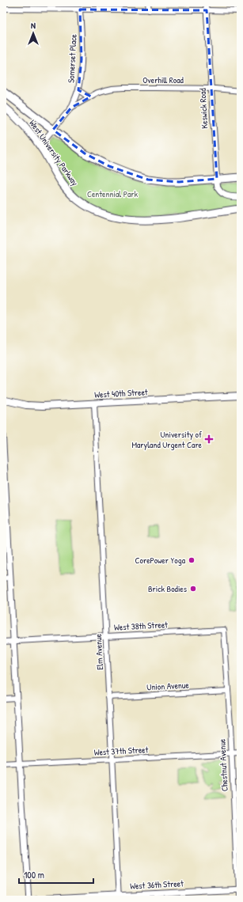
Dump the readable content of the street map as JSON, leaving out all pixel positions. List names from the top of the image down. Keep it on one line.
{"streets":{"main road":["West University Parkway","West 40th Street"],"street":["Somerset Place","Overhill Road","Keswick Road","West 38th Street","Elm Avenue","Union Avenue","West 37th Street","Chestnut Avenue","West 36th Street"]},"crossings":[["Somerset Place","Overhill Road"],["Overhill Road","Keswick Road"],["Overhill Road","West University Parkway"],["Keswick Road","West University Parkway"],["West 40th Street","Elm Avenue"],["West 38th Street","Elm Avenue"],["West 38th Street","Chestnut Avenue"],["Elm Avenue","Union Avenue"],["Elm Avenue","West 37th Street"],["Elm Avenue","West 36th Street"],["Union Avenue","Chestnut Avenue"],["West 37th Street","Chestnut Avenue"],["Chestnut Avenue","West 36th Street"]],"parks":["Centennial Park"],"places":{"health":["University of Maryland Urgent Care"],"other":["CorePower Yoga","Brick Bodies"]},"scale_bar":"100 m","north":"top"}
